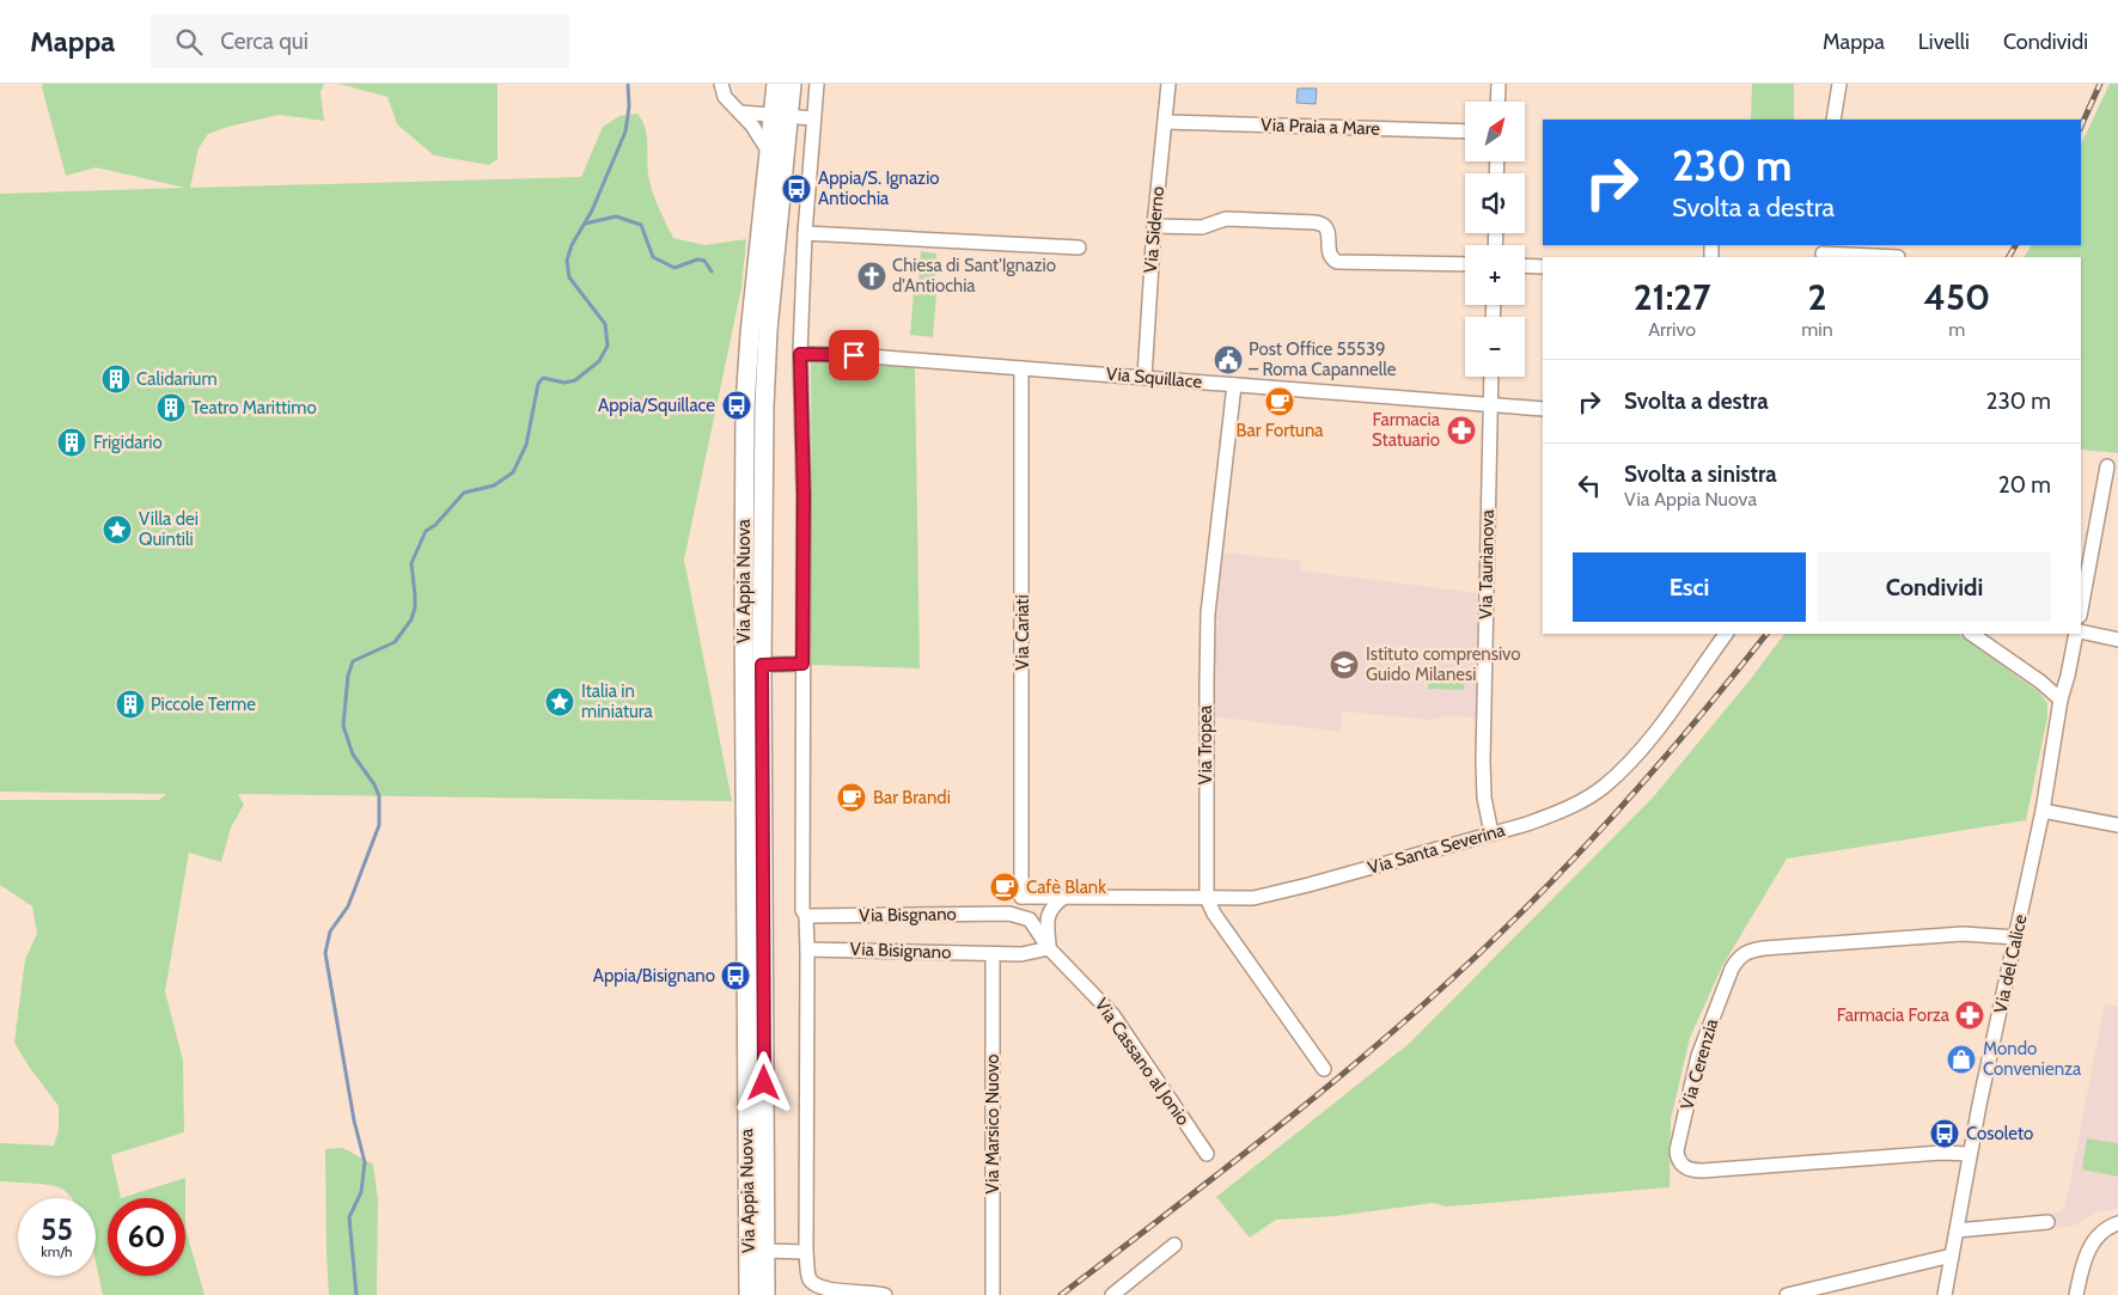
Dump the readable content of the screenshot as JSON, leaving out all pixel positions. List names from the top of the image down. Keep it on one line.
{"streets":{"main road":["Via Appia Nuova"],"street":["Via Praia a Mare","Via Siderno","Via Squillace","Via Taurianova","Via Cariati","Via Tropea","Via Santa Severina","Via Bisgnano","Via Bisignano","Via del Calice","Via Cassano al Jonio","Via Cerenzia","Via Marsico Nuovo"]},"crossings":[["Via Praia a Mare","Via Siderno"],["Via Siderno","Via Squillace"],["Via Squillace","Via Taurianova"],["Via Squillace","Via Cariati"],["Via Squillace","Via Tropea"],["Via Taurianova","Via Santa Severina"],["Via Cariati","Via Santa Severina"],["Via Tropea","Via Santa Severina"],["Via Bisgnano","Via Cassano al Jonio"],["Via Bisignano","Via Cassano al Jonio"],["Via Bisignano","Via Marsico Nuovo"],["Via del Calice","Via Cerenzia"]],"places":{"bus stop":["Appia/S. Ignazio Antiochia","Appia/Squillace","Appia/Bisignano","Cosoleto"],"church":["Chiesa di Sant'Ignazio d'Antiochia"],"public building":["Post Office 55539 – Roma Capannelle"],"building":["Calidarium","Teatro Marittimo","Frigidario","Piccole Terme"],"cafe":["Bar Fortuna","Bar Brandi","Cafè Blank"],"pharmacy":["Farmacia Statuario","Farmacia Forza"],"place":["Villa dei Quintili","Italia in miniatura"],"school or university":["Istituto comprensivo Guido Milanesi"],"shop":["Mondo Convenienza"]},"north":"top right","page":{"header":"Mappa","search":"Cerca qui","nav":["Mappa","Livelli","Condividi"],"map_buttons":["+","−"],"turn":["230 m","Svolta a destra"],"eta":["21:27","Arrivo","2","min","450","m"],"list":[{"name":"Svolta a destra","value":"230 m"},{"name":"Svolta a sinistra","note":"Via Appia Nuova","value":"20 m"}],"buttons":["Esci","Condividi"],"speed":"55 km/h","limit":"60"}}
